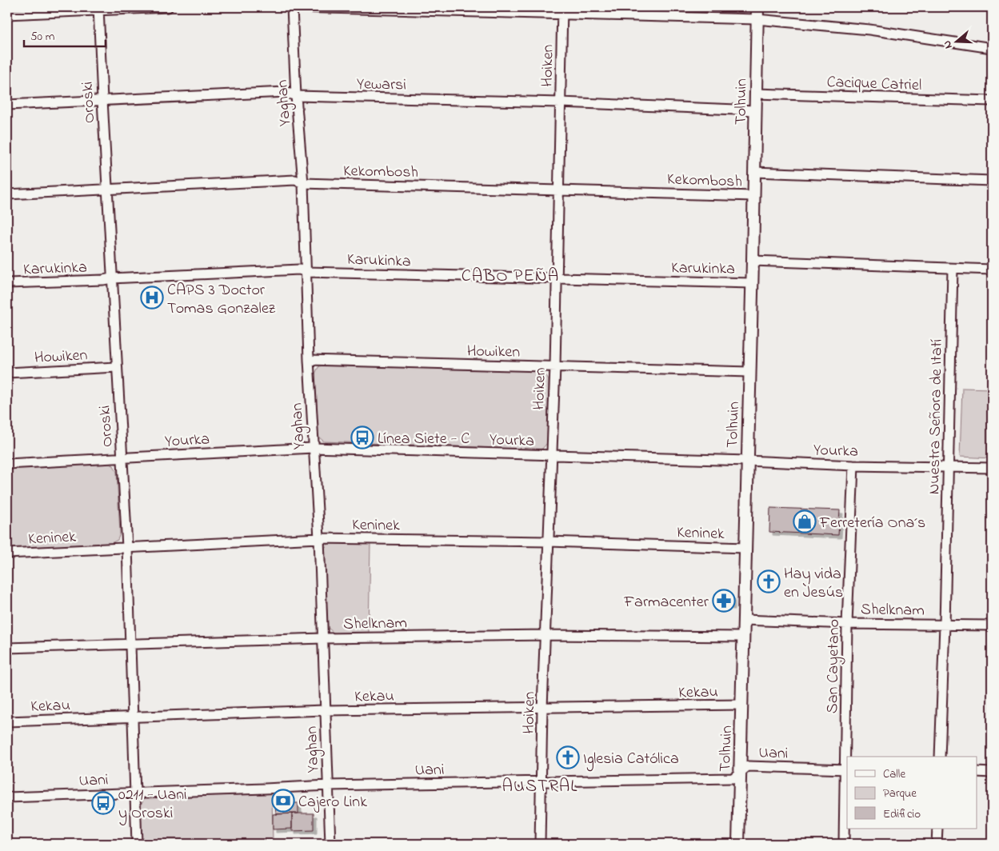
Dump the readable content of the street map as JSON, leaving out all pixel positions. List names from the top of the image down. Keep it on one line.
{"streets":{"street":["Hoiken","Cacique Catriel","Yewarsi","Tolhuin","Oroski","Yaghan","Kekombosh","Karukinka","Howiken","Nuestra Señora de Itatí","Yourka","Keninek","Shelknam","San Cayetano","Kekau","Uani"]},"crossings":[["Hoiken","Yewarsi"],["Hoiken","Kekombosh"],["Hoiken","Karukinka"],["Hoiken","Howiken"],["Hoiken","Yourka"],["Hoiken","Keninek"],["Hoiken","Shelknam"],["Hoiken","Kekau"],["Hoiken","Uani"],["Cacique Catriel","Tolhuin"],["Yewarsi","Tolhuin"],["Yewarsi","Oroski"],["Yewarsi","Yaghan"],["Tolhuin","Kekombosh"],["Tolhuin","Karukinka"],["Tolhuin","Howiken"],["Tolhuin","Yourka"],["Tolhuin","Keninek"],["Tolhuin","Shelknam"],["Tolhuin","Kekau"],["Tolhuin","Uani"],["Oroski","Kekombosh"],["Oroski","Karukinka"],["Oroski","Howiken"],["Oroski","Yourka"],["Oroski","Keninek"],["Oroski","Shelknam"],["Oroski","Kekau"],["Oroski","Uani"],["Yaghan","Kekombosh"],["Yaghan","Karukinka"],["Yaghan","Howiken"],["Yaghan","Yourka"],["Yaghan","Keninek"],["Yaghan","Shelknam"],["Yaghan","Kekau"],["Yaghan","Uani"],["Karukinka","Nuestra Señora de Itatí"],["Nuestra Señora de Itatí","Yourka"],["Nuestra Señora de Itatí","Shelknam"],["Yourka","San Cayetano"],["Shelknam","San Cayetano"],["San Cayetano","Uani"]],"districts":["CABO PEÑA","AUSTRAL"],"places":{"hospital":["CAPS 3 Doctor Tomas Gonzalez"],"bus stop":["Línea Siete - C","0211 - Uani y Oroski"],"shop":["Ferretería Ona´s"],"church":["Hay vida en Jesús","Iglesia Católica"],"pharmacy":["Farmacenter"],"bank":["Cajero Link"]},"legend":["Calle","Parque","Edificio"],"scale_bar":"50 m","north":"left"}
